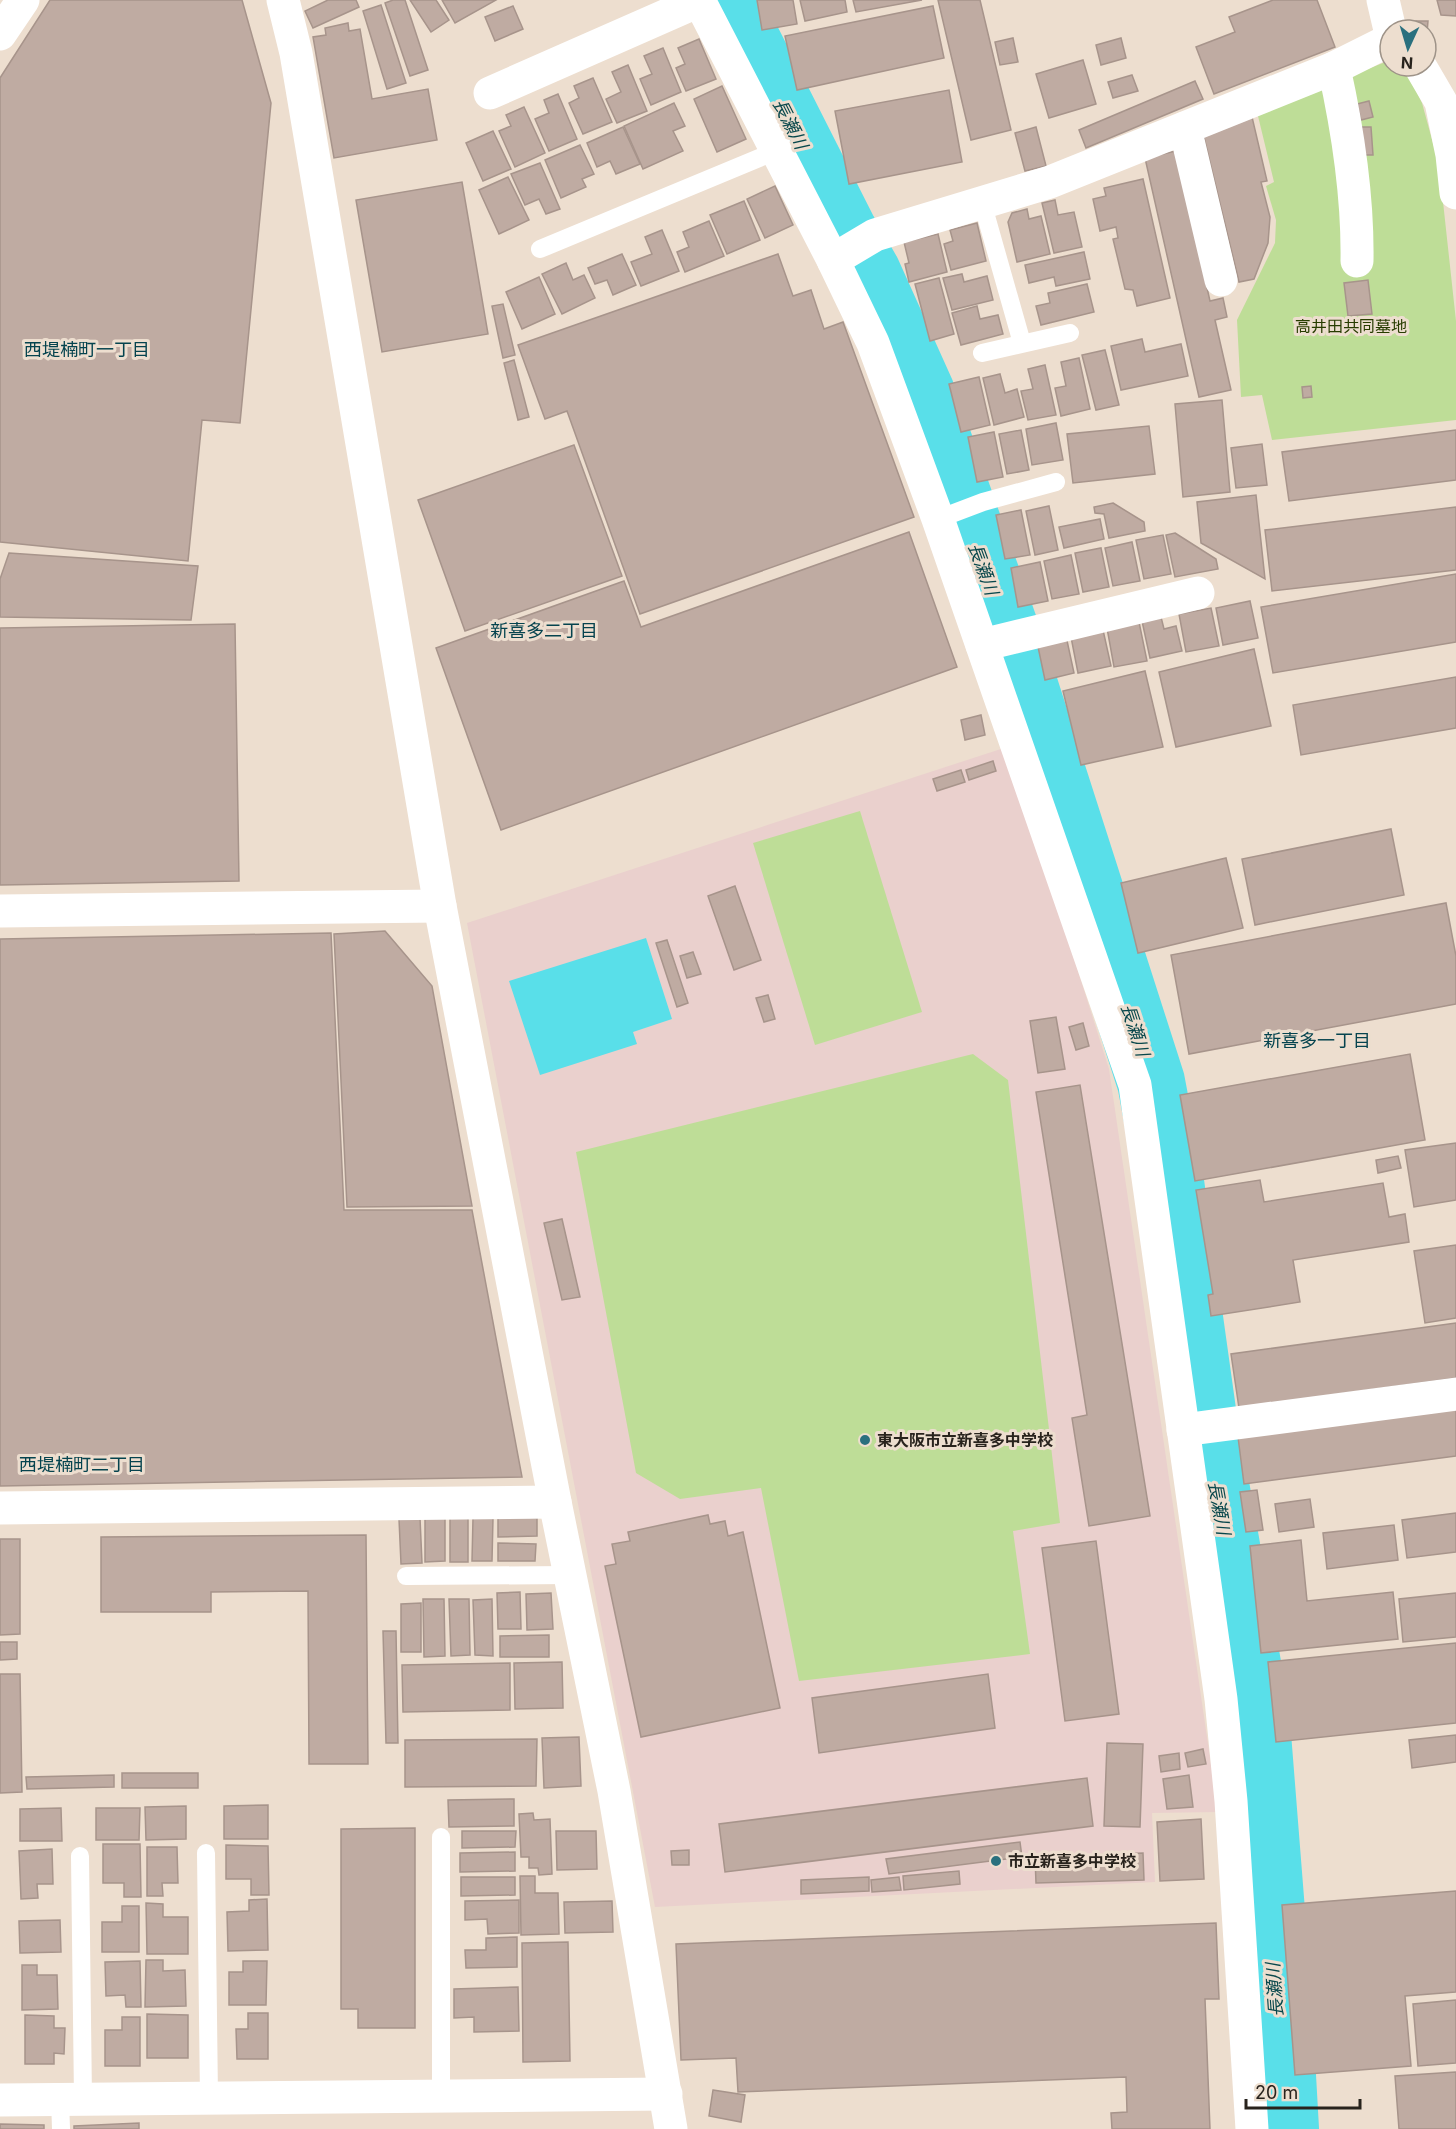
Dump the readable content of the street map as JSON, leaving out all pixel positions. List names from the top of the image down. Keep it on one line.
{"districts":["西堤楠町一丁目","新喜多二丁目","新喜多一丁目","西堤楠町二丁目"],"water":["長瀬川"],"parks":["高井田共同墓地"],"places":["東大阪市立新喜多中学校","市立新喜多中学校"],"scale_bar":"20 m","north":"bottom"}
